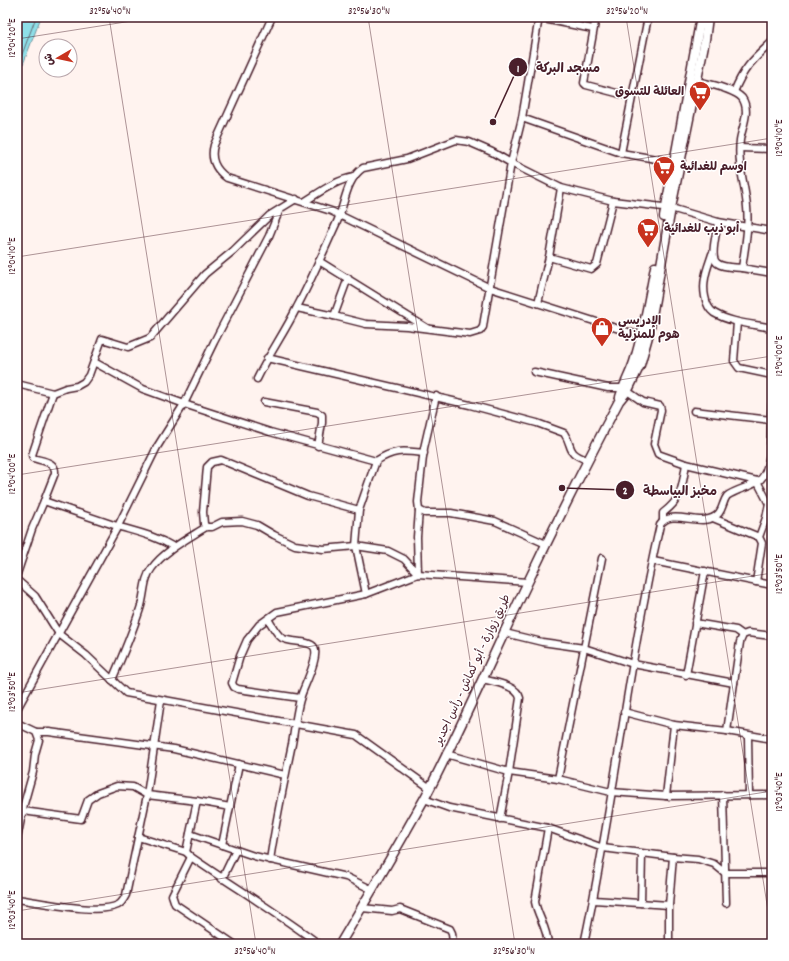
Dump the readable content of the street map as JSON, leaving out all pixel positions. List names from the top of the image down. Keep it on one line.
{"streets":{"main road":["طريق زوارة - أبو كماش - رأس اجدير"]},"places":{"supermarket":["العائلة للتسوق","اوسم للغدائية","أبو ذيب للغدائية"],"other":["مسجد البركة","مخبز البياسطة"],"shop":["الإدريسي هوم للمنزلية"]},"north":"left","coordinates":["32°56'40\"N","32°56'30\"N","32°56'20\"N","12°04'20\"E","12°04'10\"E","12°04'00\"E","12°03'50\"E","12°03'40\"E"]}
